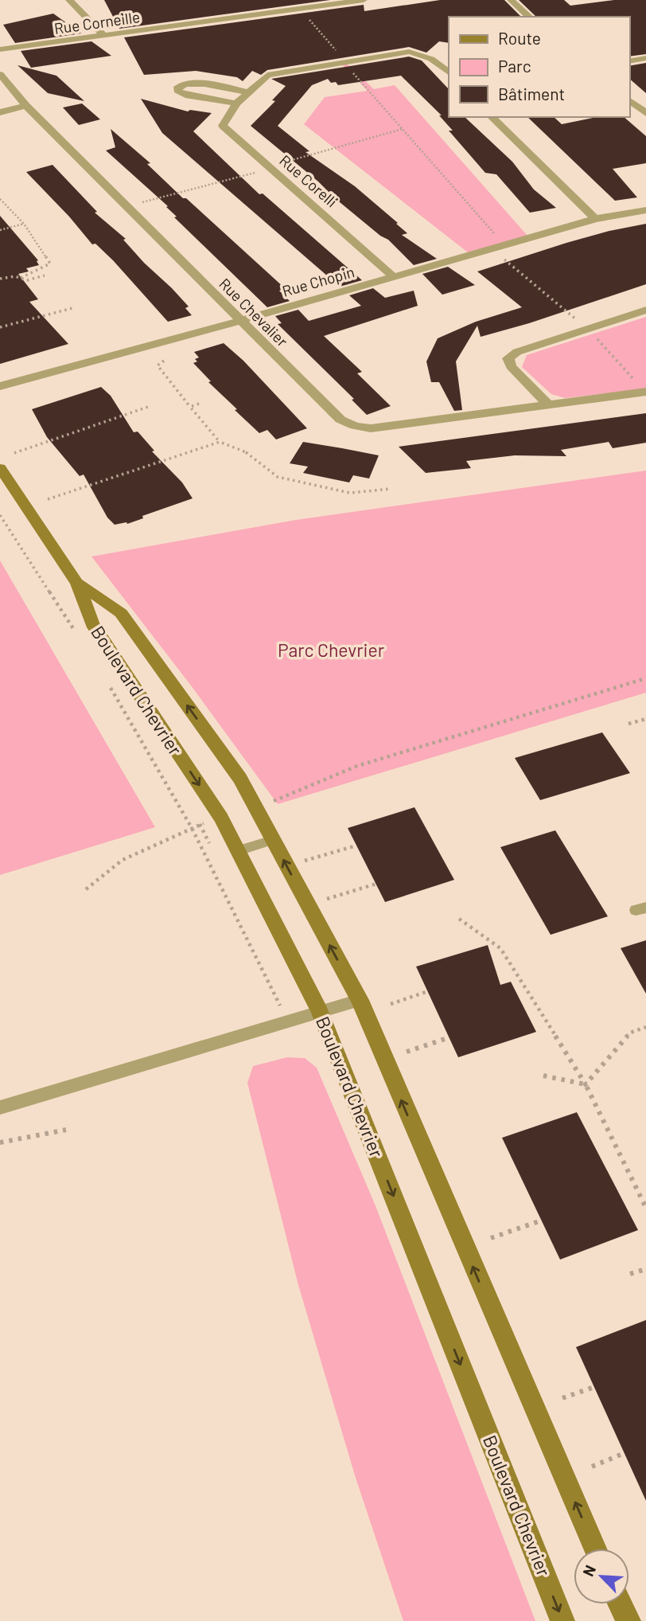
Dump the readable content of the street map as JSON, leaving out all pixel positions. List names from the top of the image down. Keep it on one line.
{"streets":{"street":["Rue Corneille","Rue Corelli","Rue Chopin","Rue Chevalier","Boulevard Chevrier"]},"crossings":[["Rue Corneille","Rue Chevalier"],["Rue Corelli","Rue Chopin"],["Rue Chopin","Rue Chevalier"]],"parks":["Parc Chevrier"],"legend":["Route","Parc","Bâtiment"],"north":"top left"}
